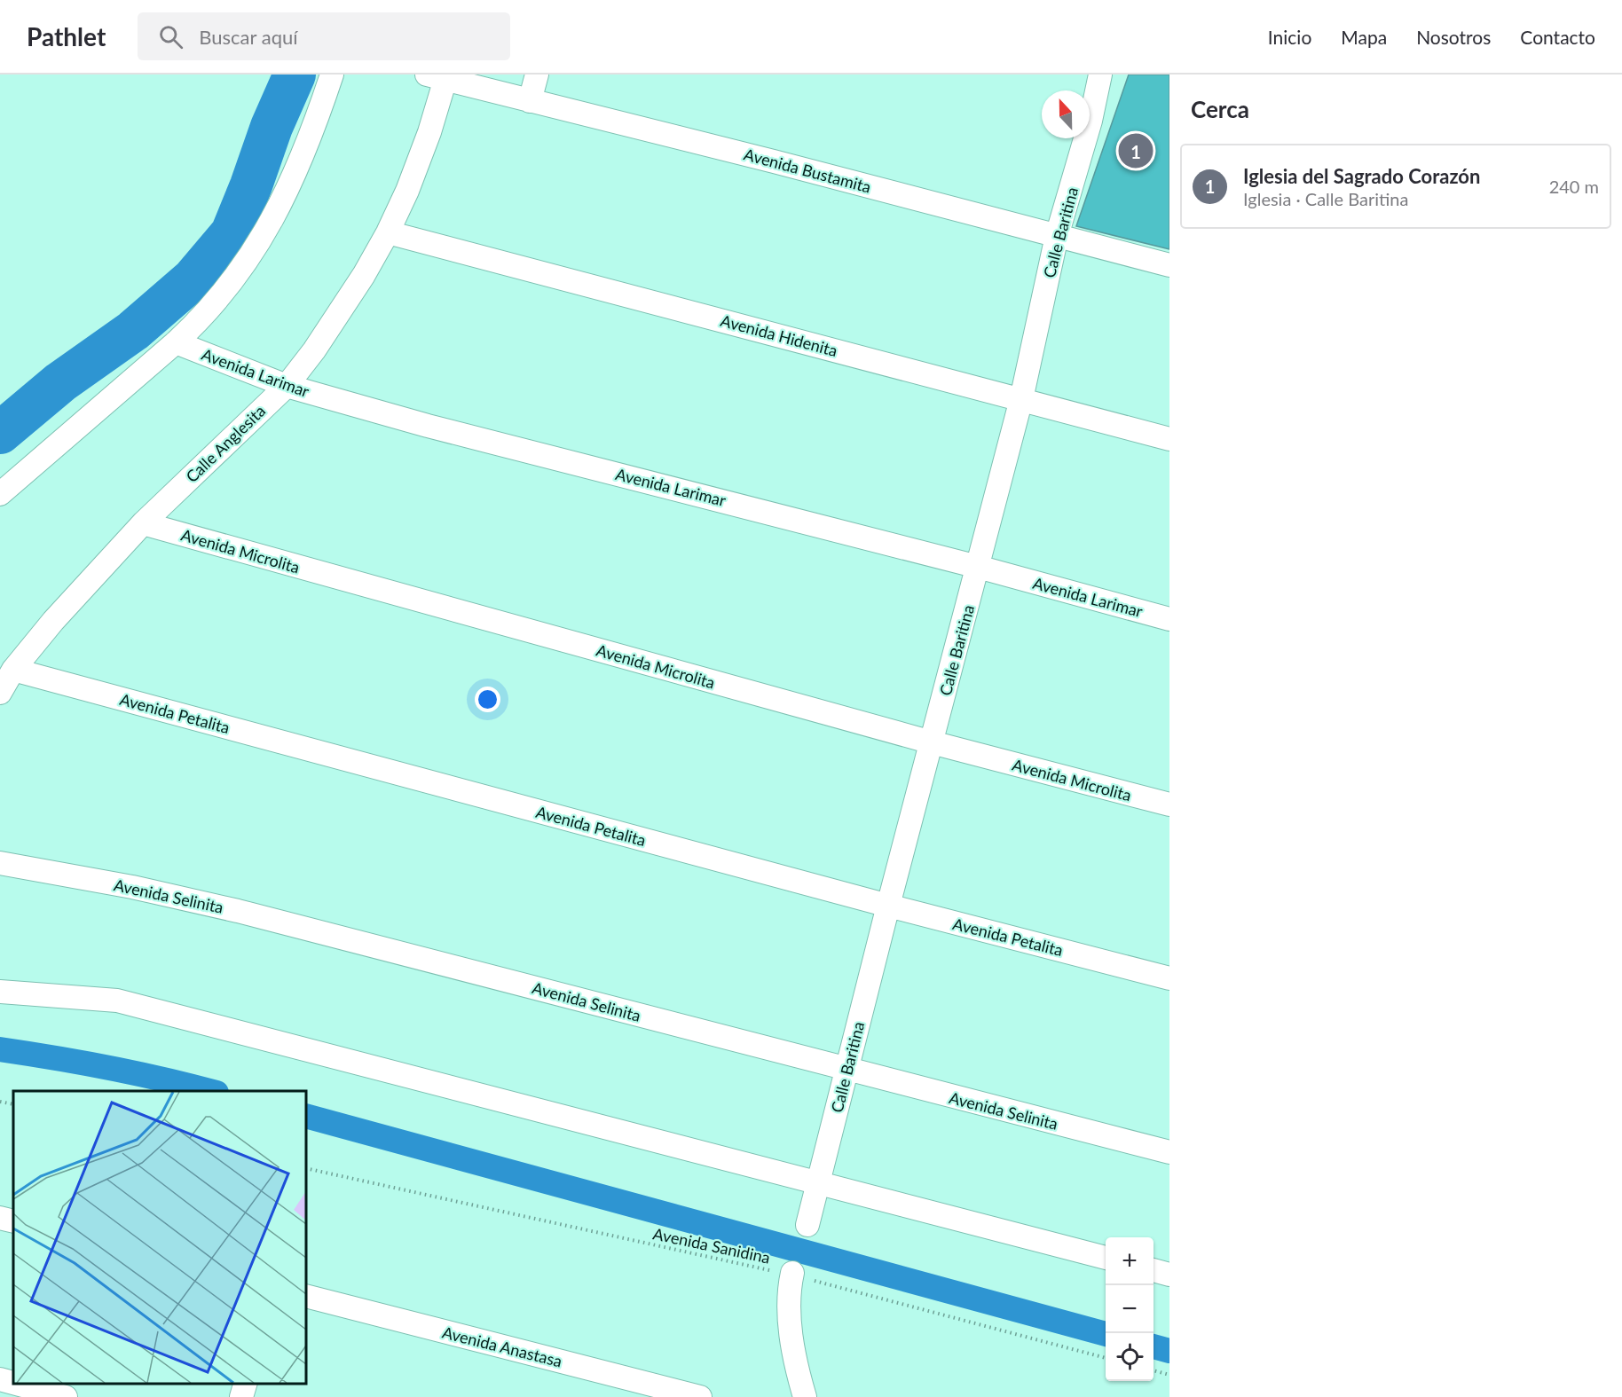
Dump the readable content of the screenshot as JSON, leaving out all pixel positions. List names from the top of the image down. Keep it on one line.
{"streets":{"street":["Avenida Bustamita","Calle Baritina","Avenida Hidenita","Avenida Larimar","Calle Anglesita","Avenida Microlita","Avenida Petalita","Avenida Selinita","Avenida Anastasa"],"path":["Avenida Sanidina"]},"crossings":[["Avenida Bustamita","Calle Baritina"],["Avenida Bustamita","Calle Anglesita"],["Calle Baritina","Avenida Hidenita"],["Calle Baritina","Avenida Larimar"],["Calle Baritina","Avenida Microlita"],["Calle Baritina","Avenida Petalita"],["Calle Baritina","Avenida Selinita"],["Avenida Hidenita","Calle Anglesita"],["Avenida Larimar","Calle Anglesita"],["Calle Anglesita","Avenida Microlita"],["Calle Anglesita","Avenida Petalita"]],"north":"top","page":{"header":"Pathlet","search":"Buscar aquí","nav":["Inicio","Mapa","Nosotros","Contacto"],"heading":"Cerca","pins":"1","list":[{"mark":"1","name":"Iglesia del Sagrado Corazón","note":"Iglesia · Calle Baritina","value":"240 m"}],"map_buttons":["+","−"]}}
